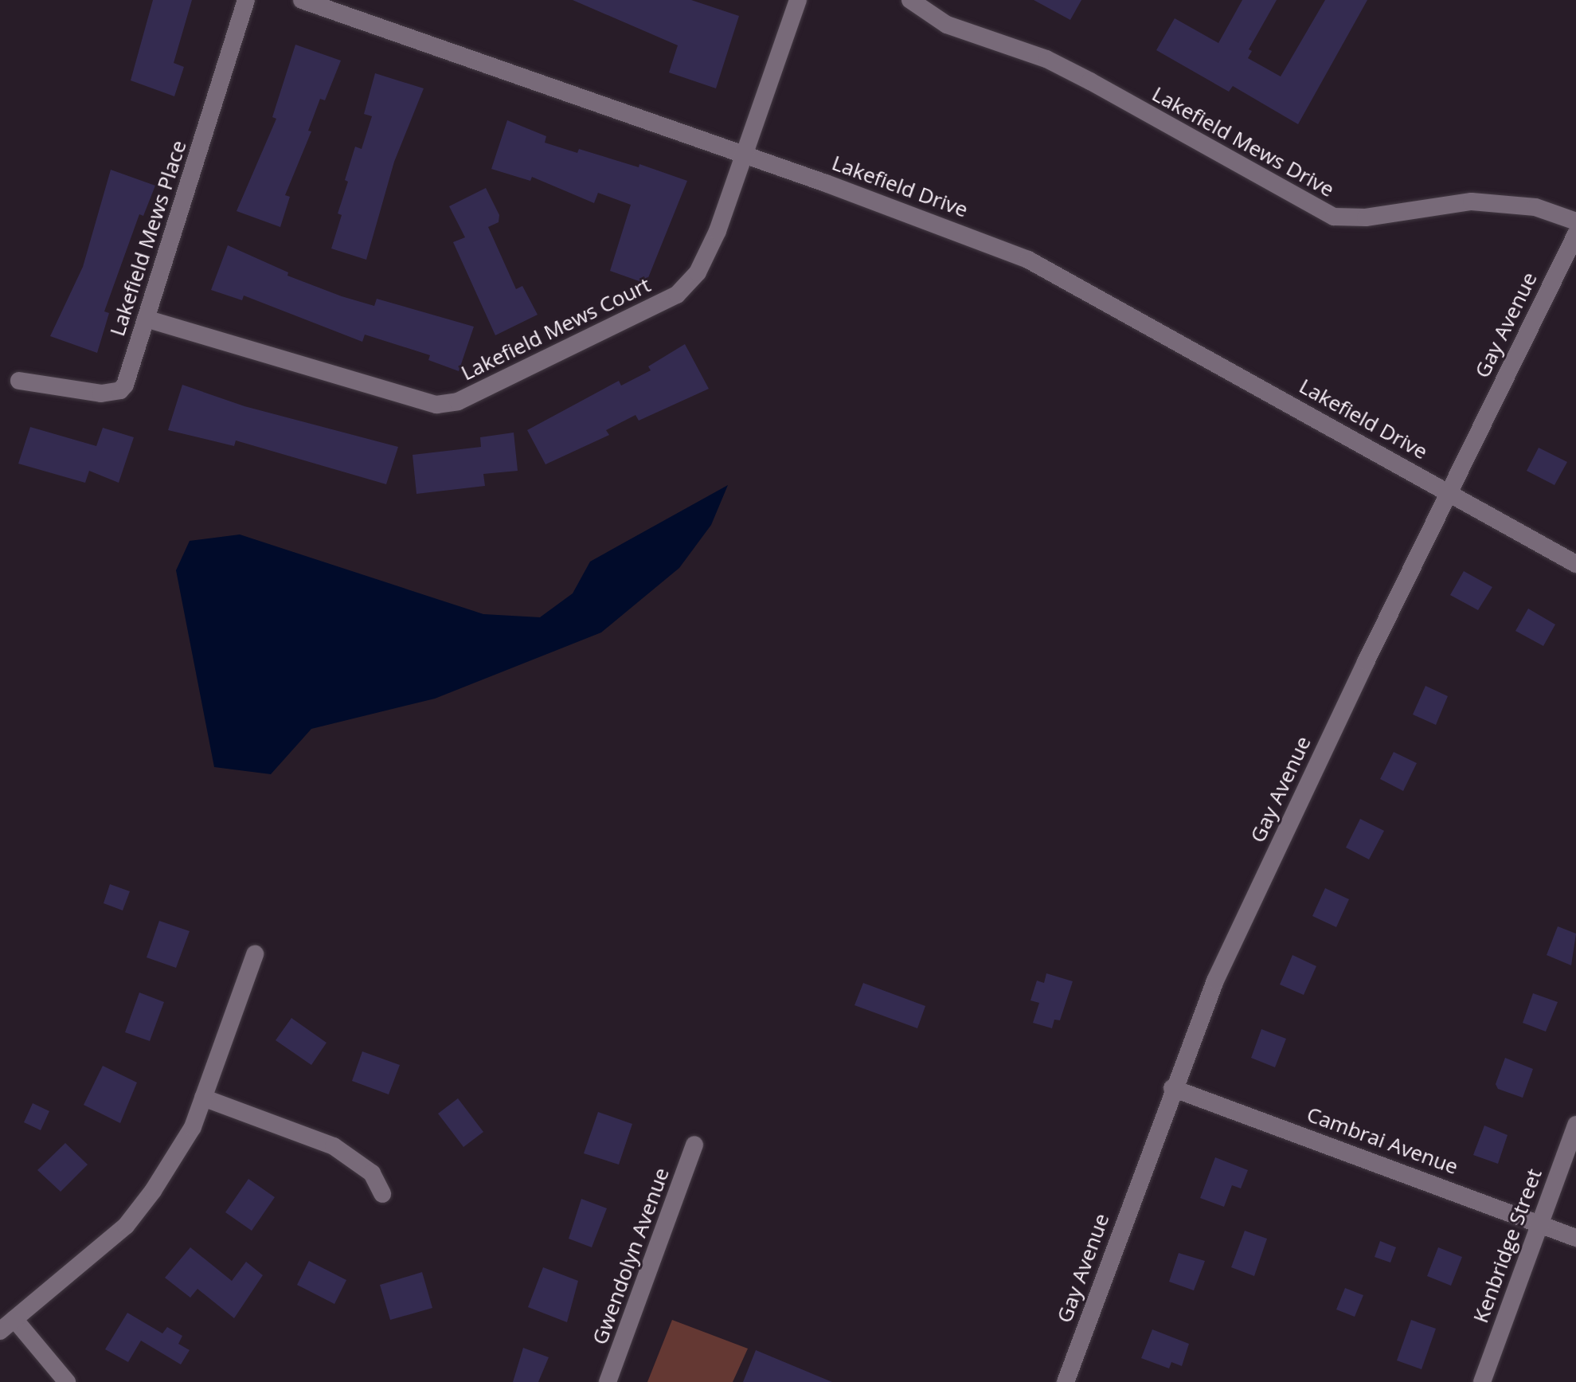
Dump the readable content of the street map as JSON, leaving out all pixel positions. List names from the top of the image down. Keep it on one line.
{"streets":{"street":["Lakefield Mews Drive","Lakefield Drive","Lakefield Mews Place","Gay Avenue","Lakefield Mews Court","Cambrai Avenue","Kenbridge Street","Gwendolyn Avenue"]},"crossings":[["Lakefield Drive","Gay Avenue"],["Lakefield Drive","Lakefield Mews Court"],["Lakefield Mews Place","Lakefield Mews Court"],["Gay Avenue","Cambrai Avenue"],["Cambrai Avenue","Kenbridge Street"]]}
